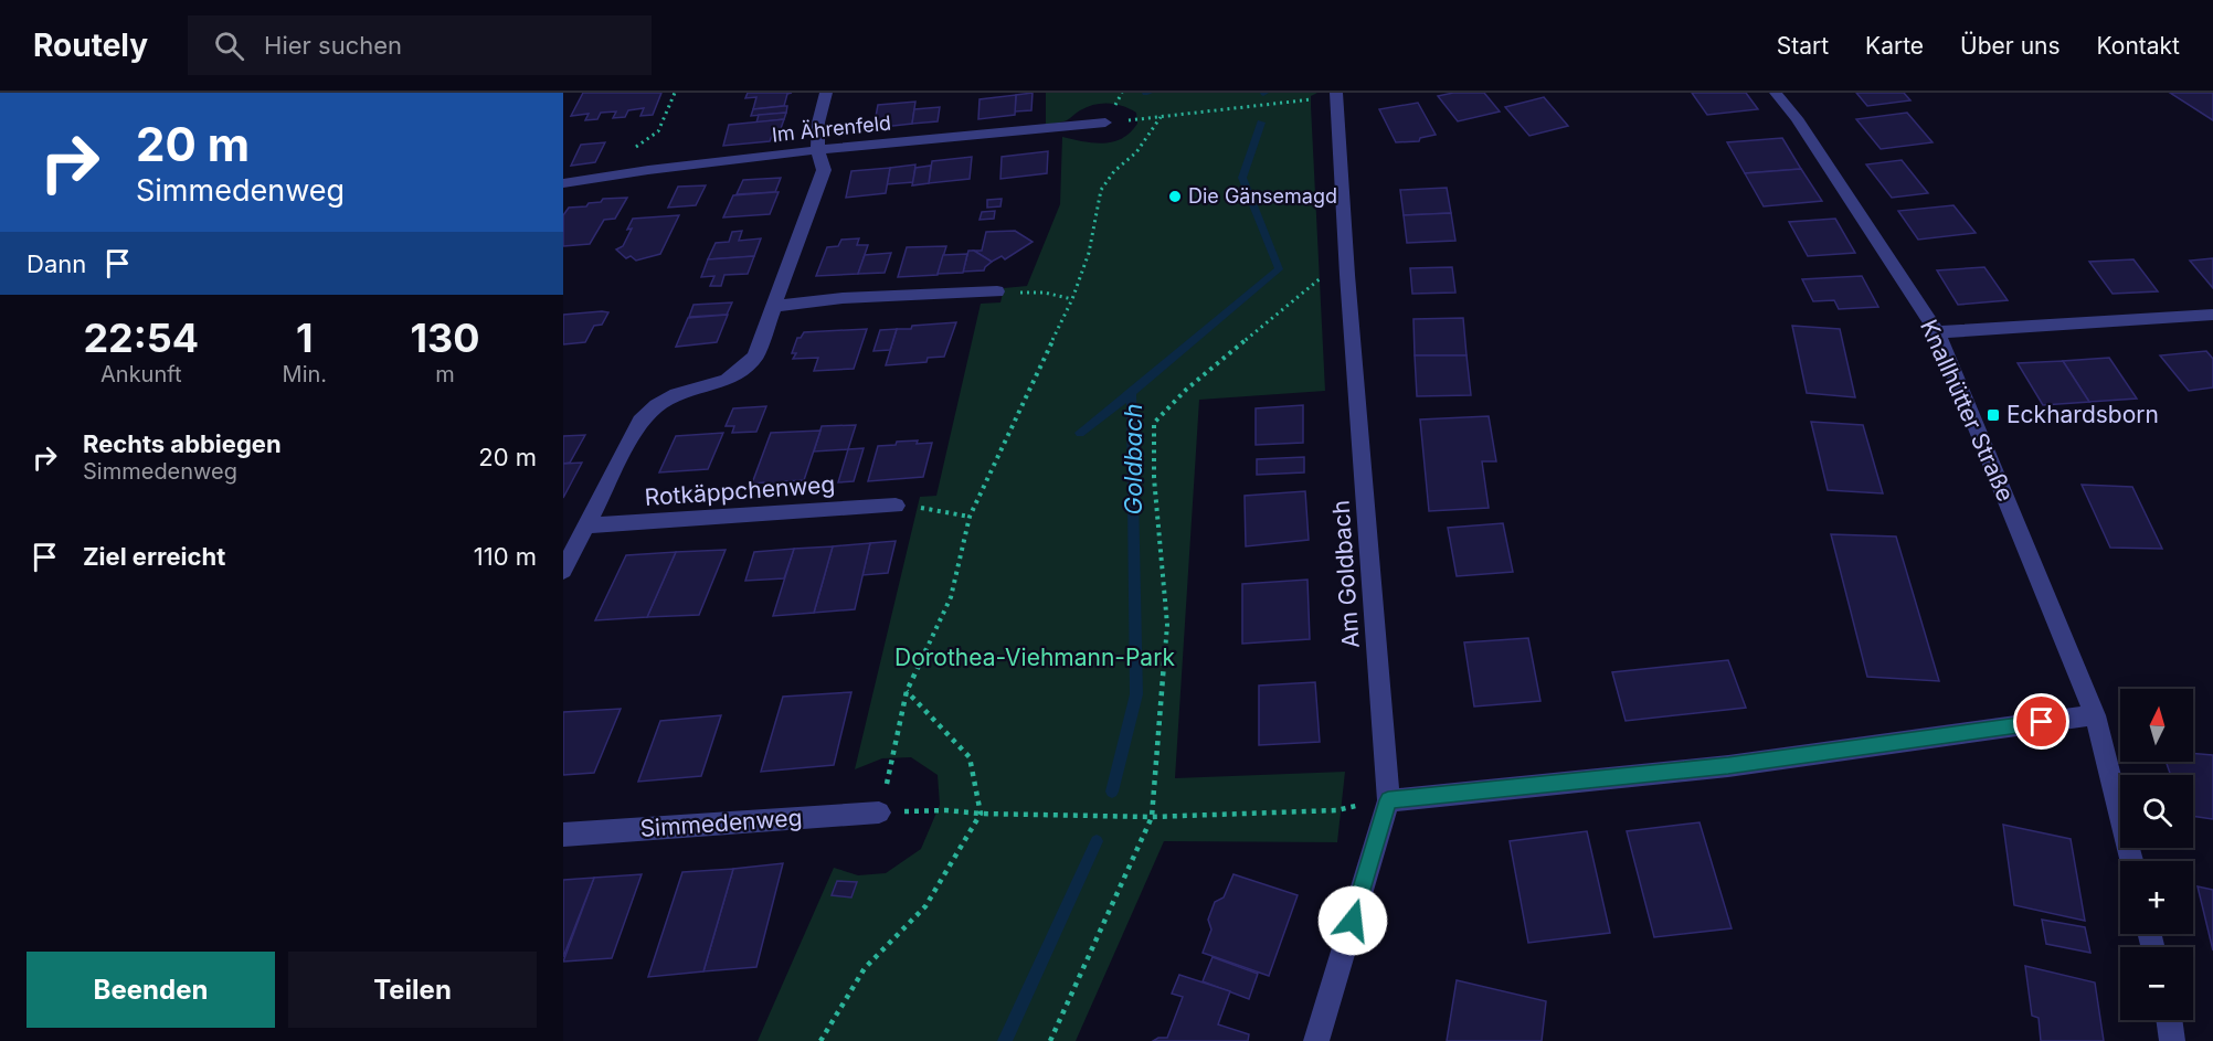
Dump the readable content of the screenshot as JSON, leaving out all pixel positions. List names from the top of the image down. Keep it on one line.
{"streets":{"street":["Im Ährenfeld","Knallhütter Straße","Rotkäppchenweg","Am Goldbach","Simmedenweg"]},"crossings":[["Im Ährenfeld","Rotkäppchenweg"]],"water":["Goldbach"],"parks":["Dorothea-Viehmann-Park"],"places":{"other":["Die Gänsemagd"],"transit":["Eckhardsborn"]},"north":"top","page":{"header":"Routely","search":"Hier suchen","nav":["Start","Karte","Über uns","Kontakt"],"turn":["20 m","Simmedenweg"],"then":"Dann","eta":["22:54","Ankunft","1","Min.","130","m"],"list":[{"name":"Rechts abbiegen","note":"Simmedenweg","value":"20 m"},{"name":"Ziel erreicht","value":"110 m"}],"map_buttons":["+","−"],"buttons":["Beenden","Teilen"]}}
